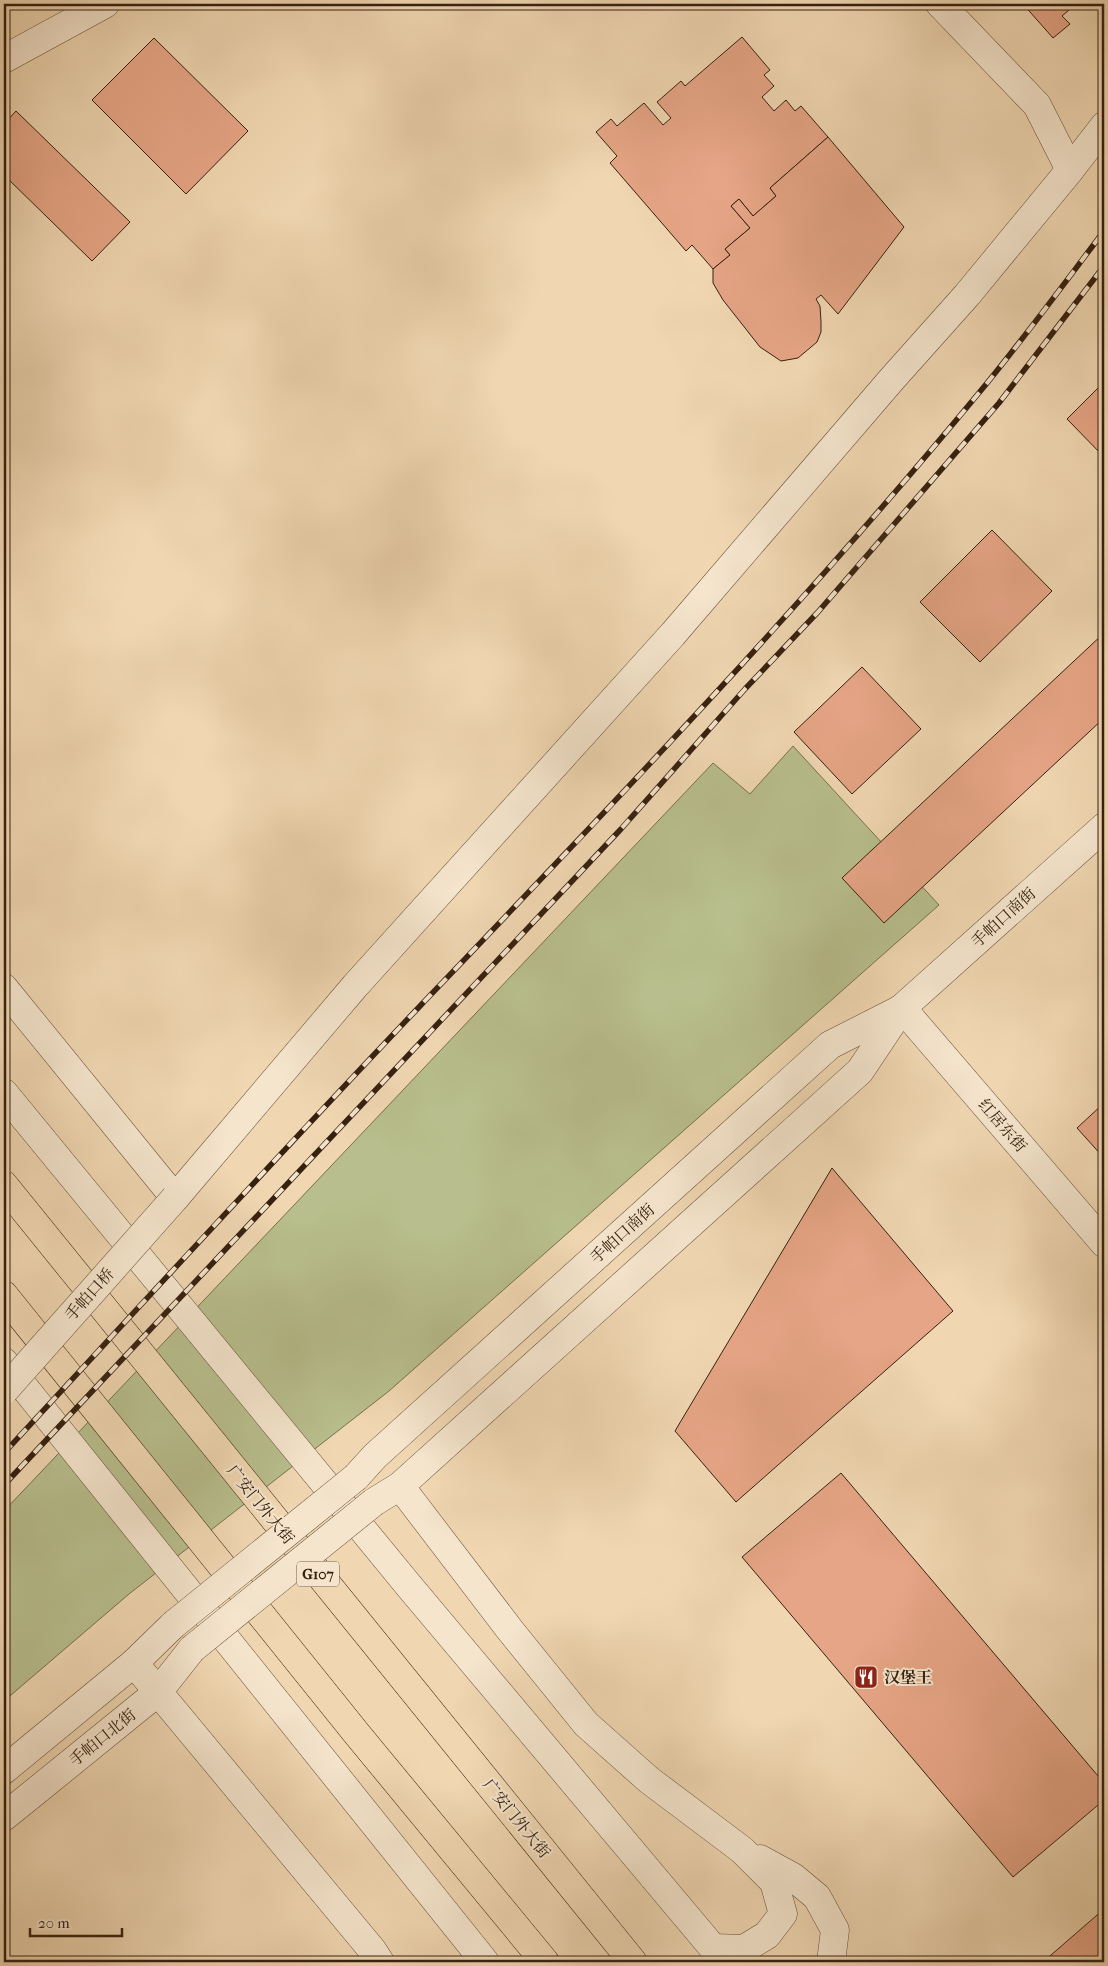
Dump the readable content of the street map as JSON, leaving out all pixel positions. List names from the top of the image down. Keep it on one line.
{"streets":{"highway":["广安门外大街","G107"],"street":["手帕口南街","红居东街","手帕口桥","手帕口北街"]},"crossings":[["手帕口南街","红居东街"],["手帕口南街","手帕口北街"]],"places":{"restaurant":["汉堡王"]},"scale_bar":"20 m"}
